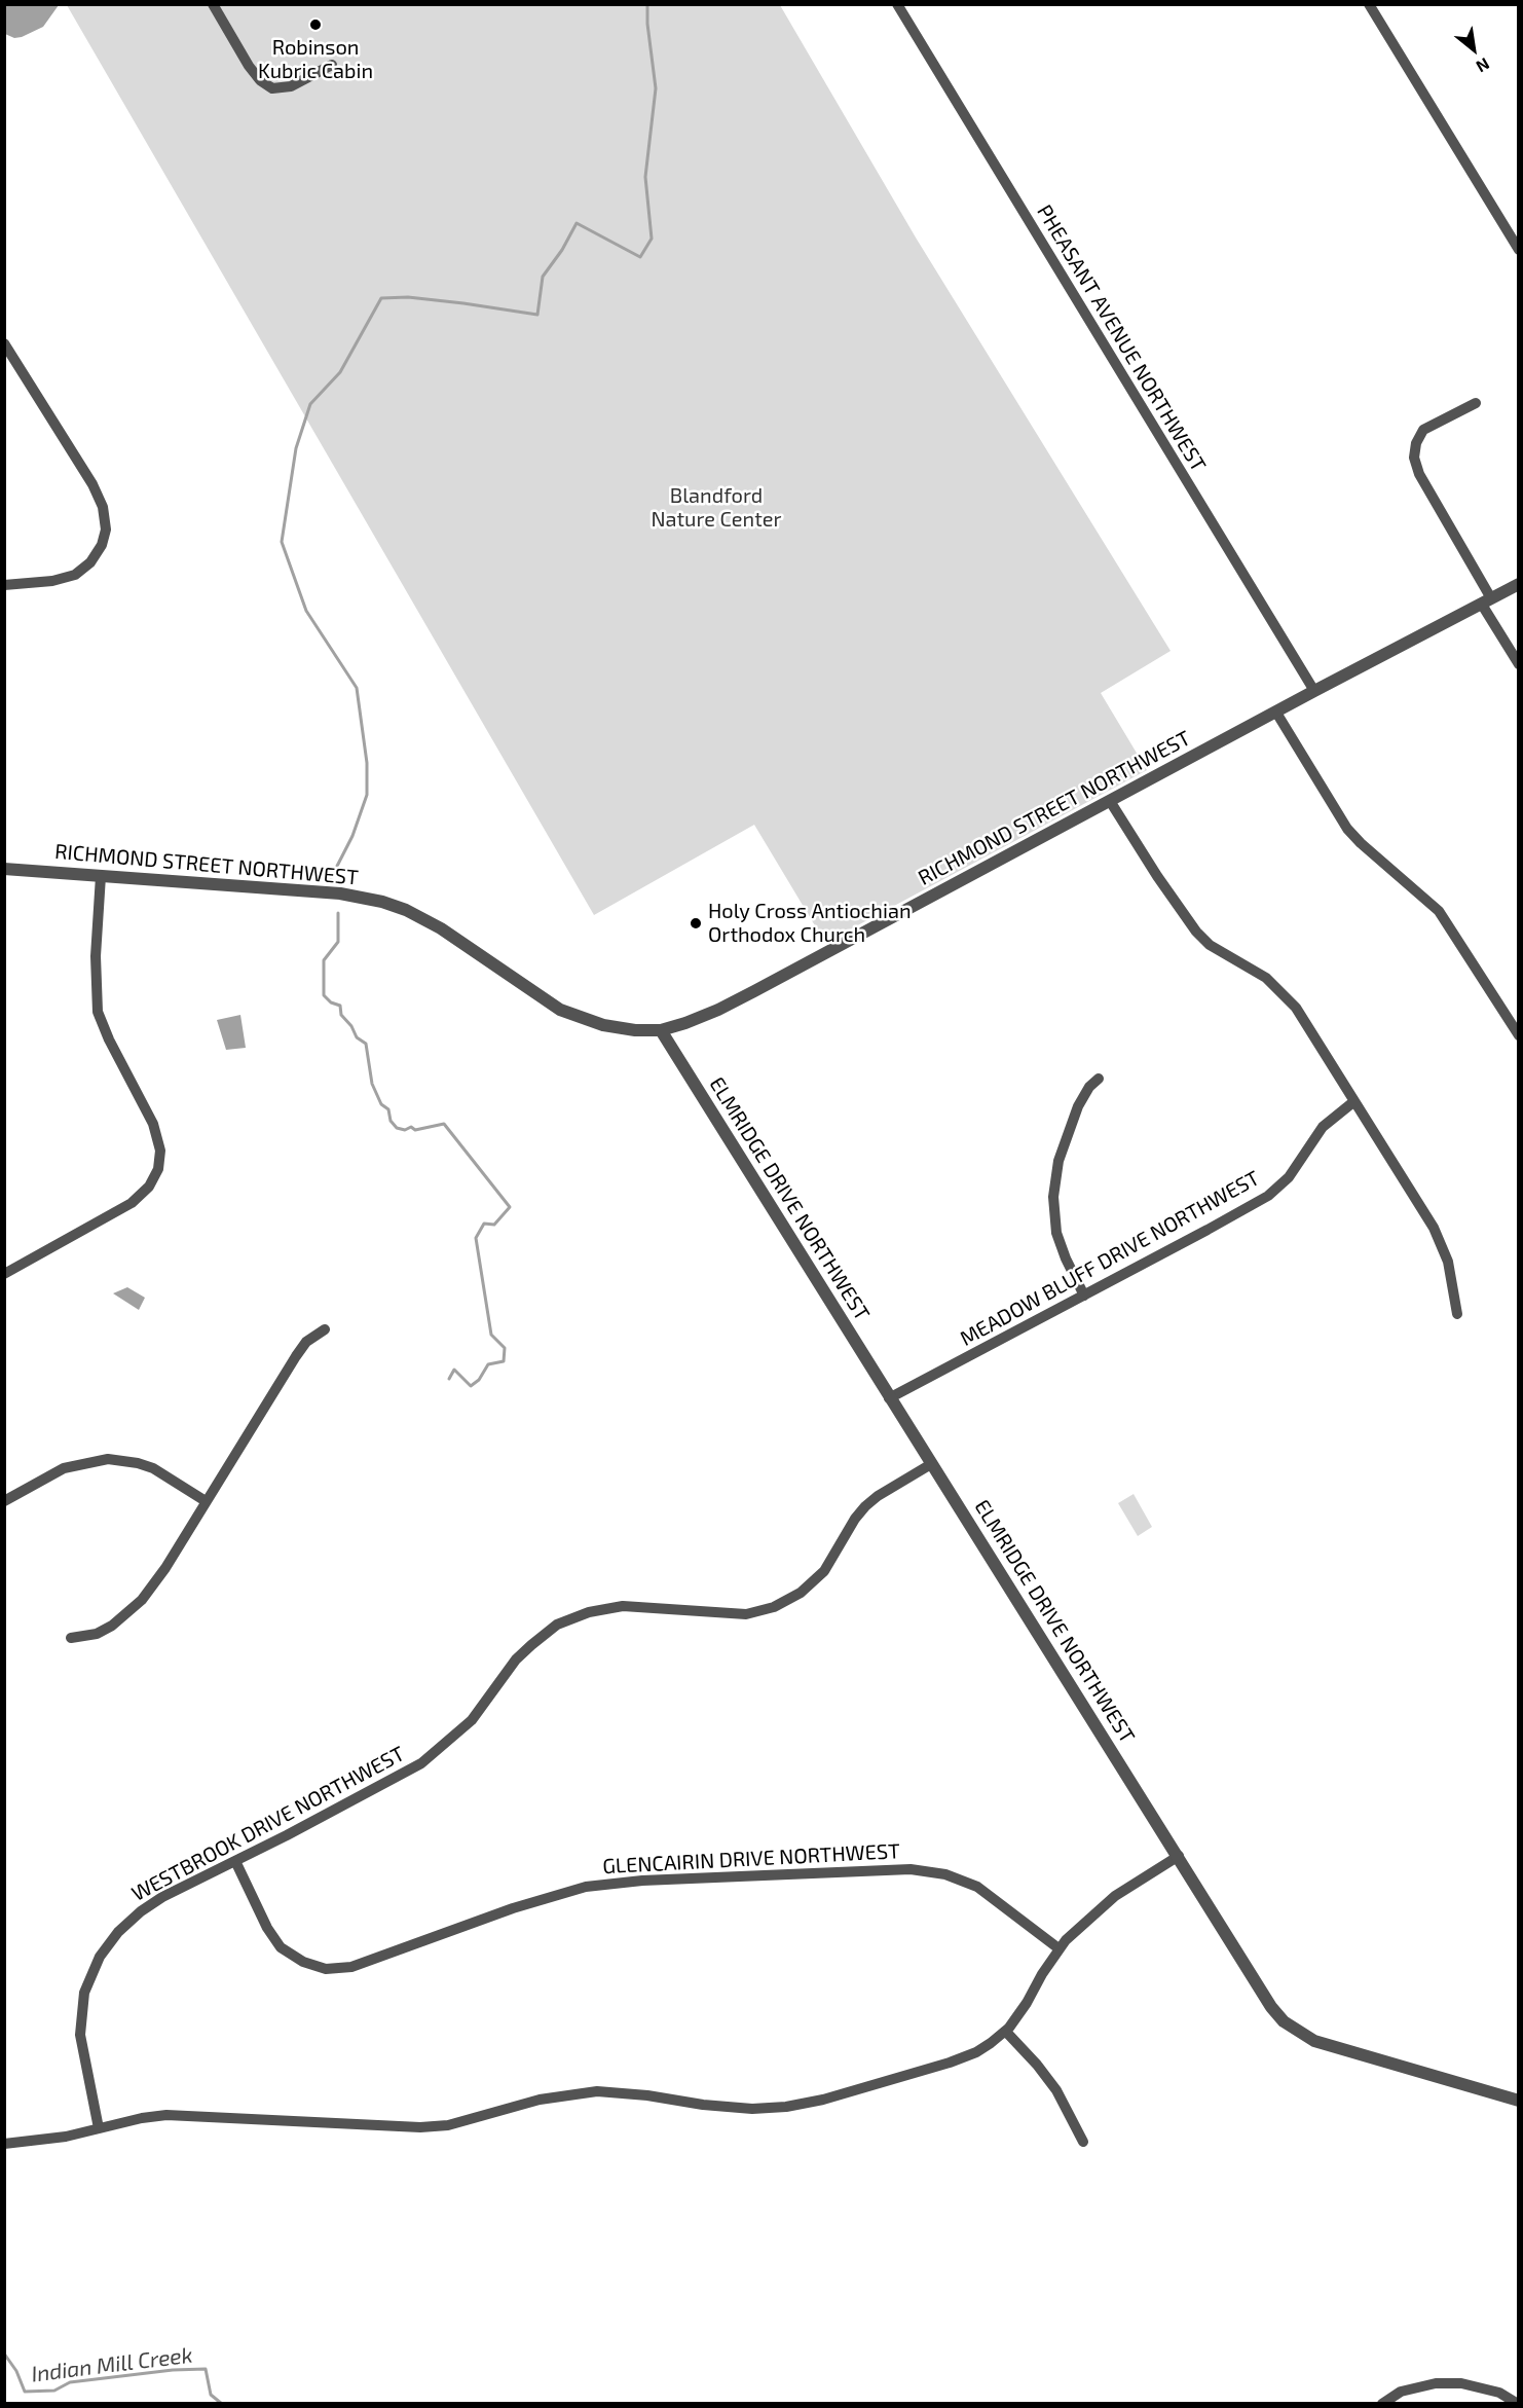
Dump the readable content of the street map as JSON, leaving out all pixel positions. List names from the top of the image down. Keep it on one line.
{"streets":{"street":["PHEASANT AVENUE NORTHWEST","RICHMOND STREET NORTHWEST","ELMRIDGE DRIVE NORTHWEST","MEADOW BLUFF DRIVE NORTHWEST","WESTBROOK DRIVE NORTHWEST","GLENCAIRIN DRIVE NORTHWEST"]},"crossings":[["PHEASANT AVENUE NORTHWEST","RICHMOND STREET NORTHWEST"],["RICHMOND STREET NORTHWEST","ELMRIDGE DRIVE NORTHWEST"],["ELMRIDGE DRIVE NORTHWEST","MEADOW BLUFF DRIVE NORTHWEST"],["ELMRIDGE DRIVE NORTHWEST","WESTBROOK DRIVE NORTHWEST"],["WESTBROOK DRIVE NORTHWEST","GLENCAIRIN DRIVE NORTHWEST"]],"water":["Indian Mill Creek"],"parks":["Blandford Nature Center"],"places":["Robinson Kubric Cabin","Holy Cross Antiochian Orthodox Church"],"north":"bottom right"}
